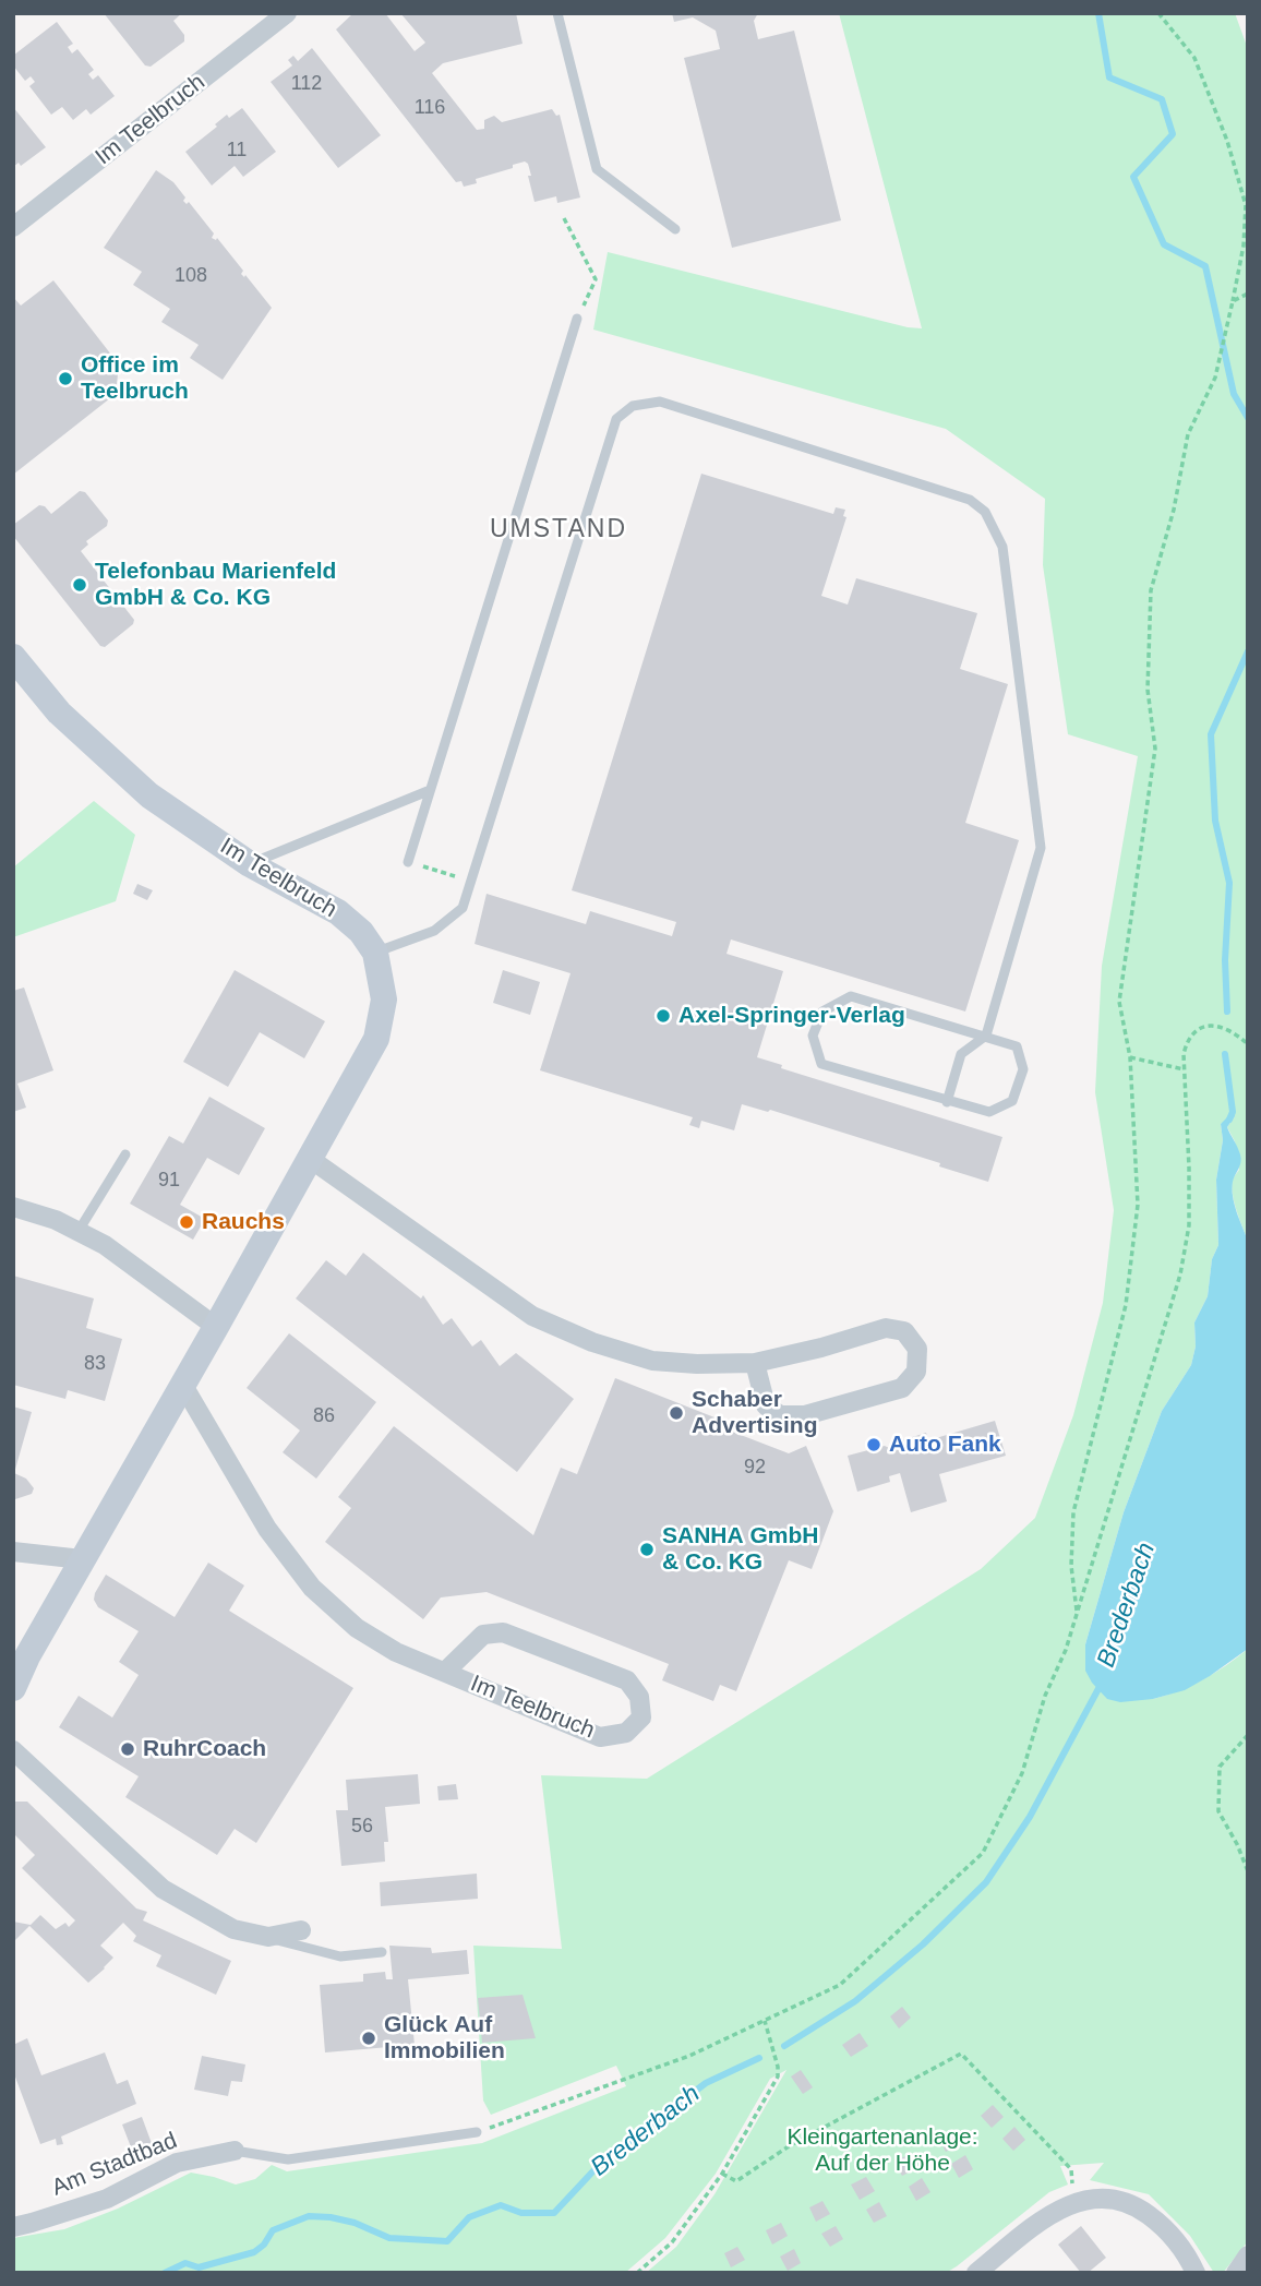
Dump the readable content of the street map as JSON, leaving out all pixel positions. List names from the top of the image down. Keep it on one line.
{"streets":{"street":["Im Teelbruch","Am Stadtbad"]},"districts":["UMSTAND"],"water":["Brederbach"],"parks":["Kleingartenanlage: Auf der Höhe"],"places":["Office im Teelbruch","Telefonbau Marienfeld GmbH & Co. KG","Axel-Springer-Verlag","Rauchs","Schaber Advertising","Auto Fank","SANHA GmbH & Co. KG","RuhrCoach","Glück Auf Immobilien"],"house_numbers":["112","116","11","108","91","83","86","92","56"]}
